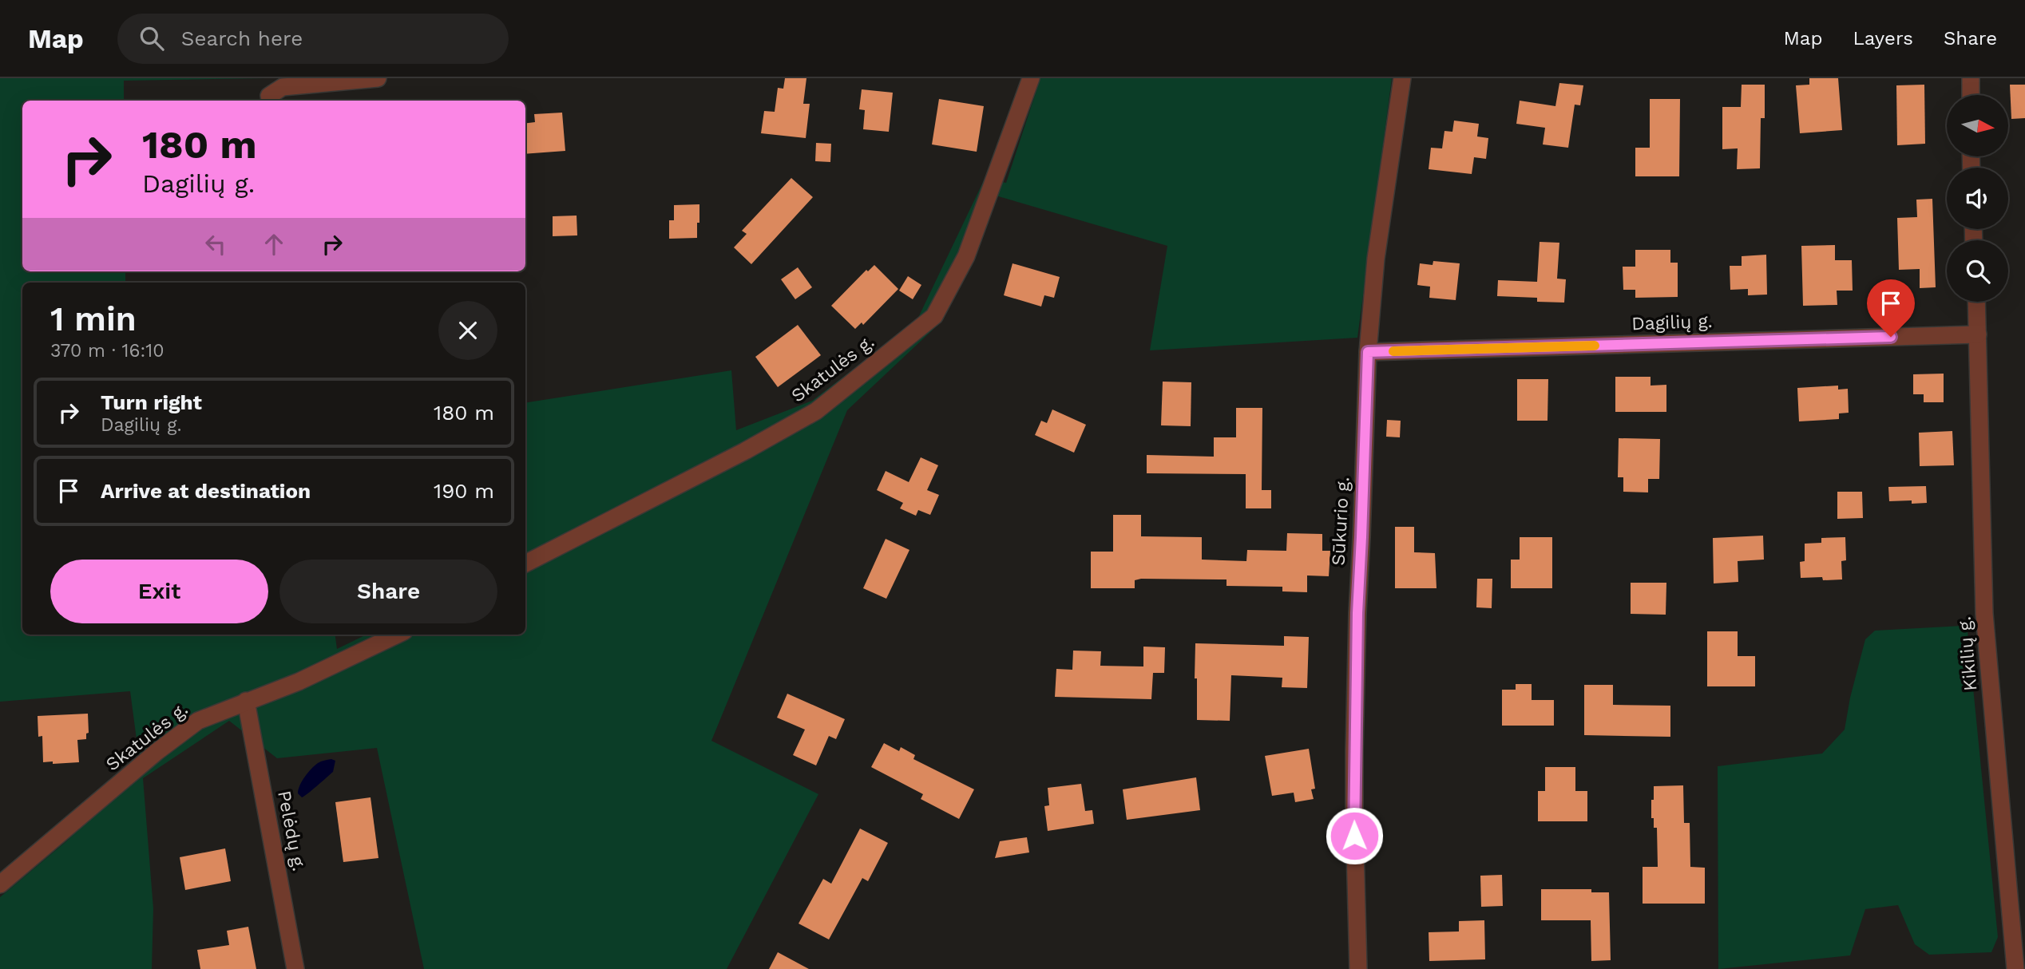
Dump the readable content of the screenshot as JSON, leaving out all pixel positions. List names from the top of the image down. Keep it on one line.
{"streets":{"street":["Dagilių g.","Skatulės g.","Sūkurio g.","Kikilių g.","Pelėdų g."]},"crossings":[["Dagilių g.","Sūkurio g."],["Dagilių g.","Kikilių g."],["Skatulės g.","Pelėdų g."]],"north":"right","page":{"header":"Map","search":"Search here","nav":["Map","Layers","Share"],"turn":["180 m","Dagilių g."],"heading":["1 min","370 m · 16:10"],"list":[{"name":"Turn right","note":"Dagilių g.","value":"180 m"},{"name":"Arrive at destination","value":"190 m"}],"buttons":["Exit","Share"]}}
